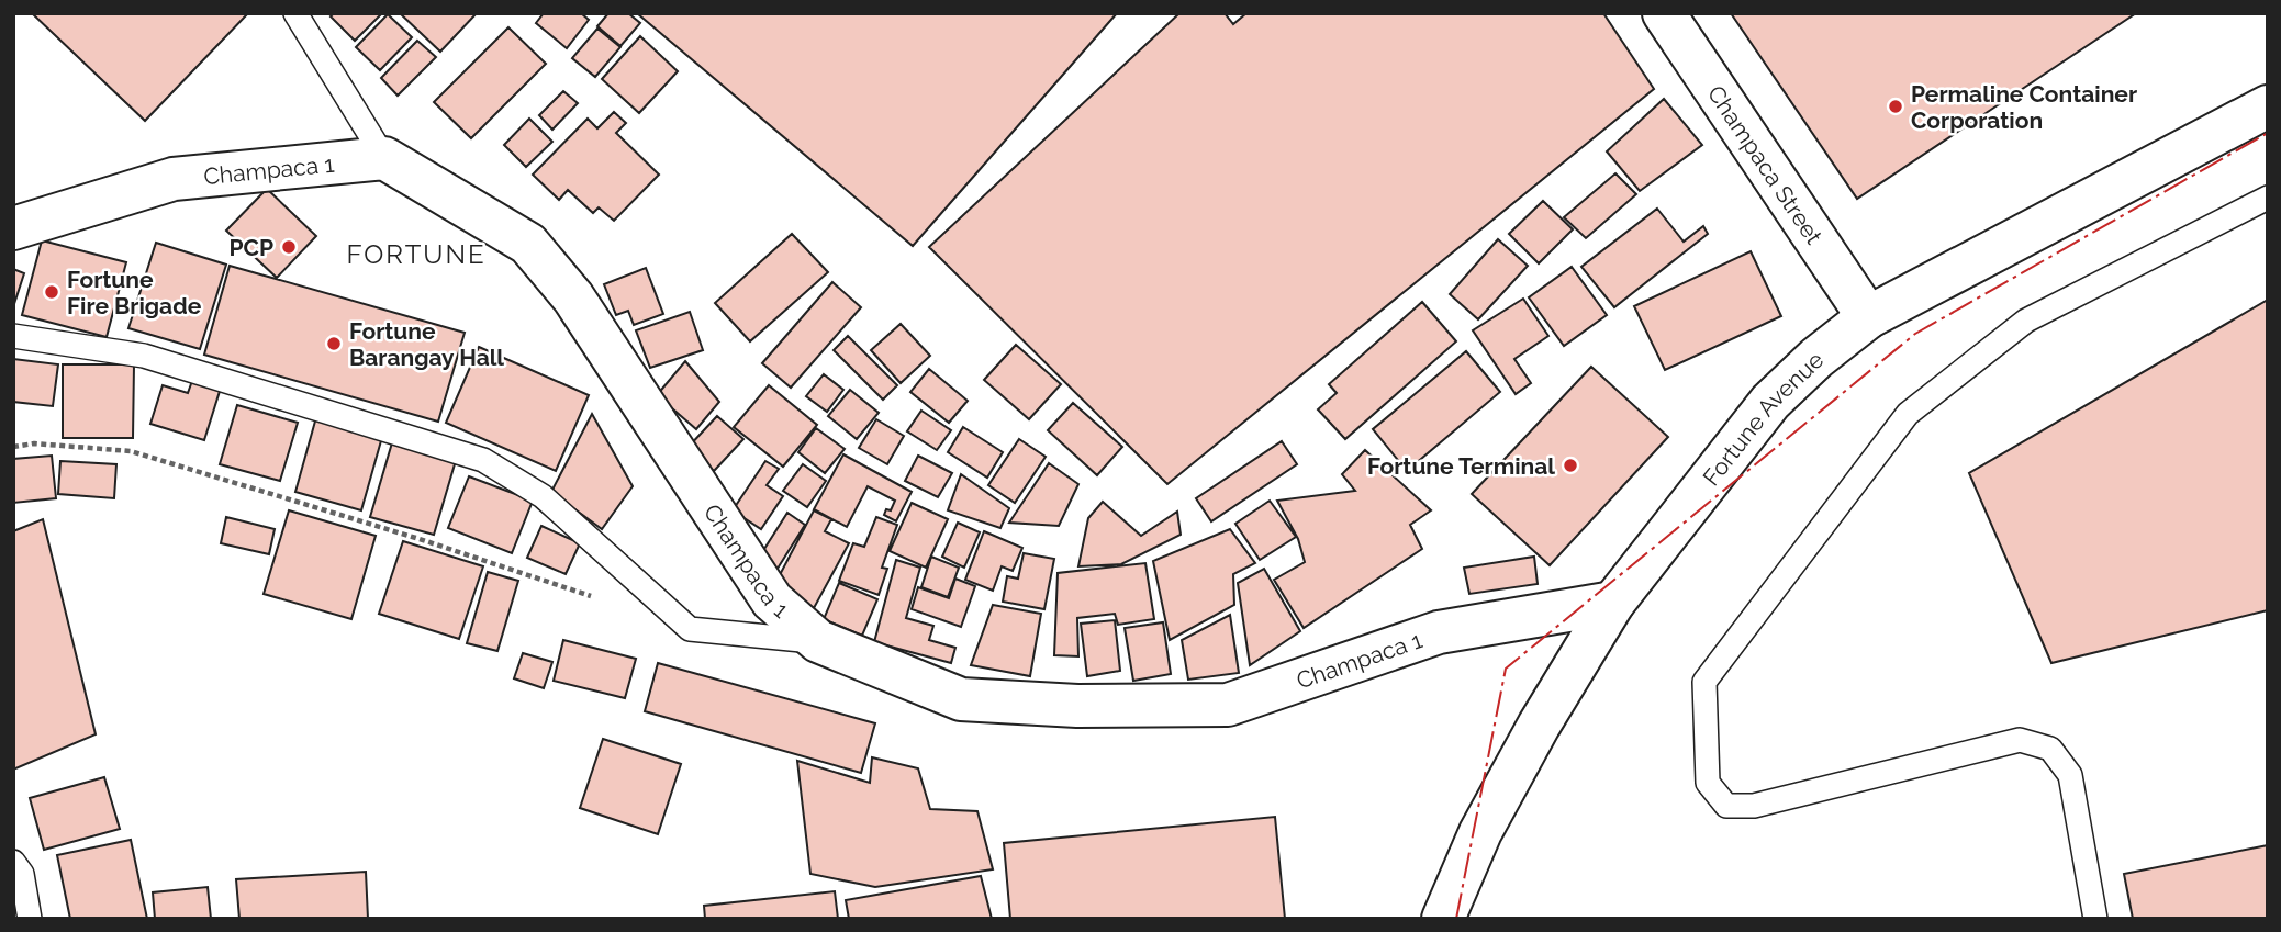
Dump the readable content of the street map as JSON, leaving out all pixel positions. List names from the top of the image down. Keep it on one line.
{"streets":{"street":["Champaca Street","Champaca 1","Fortune Avenue"]},"crossings":[["Champaca Street","Fortune Avenue"],["Champaca 1","Fortune Avenue"]],"districts":["FORTUNE"],"places":["Permaline Container Corporation","PCP","Fortune Fire Brigade","Fortune Barangay Hall","Fortune Terminal"]}
